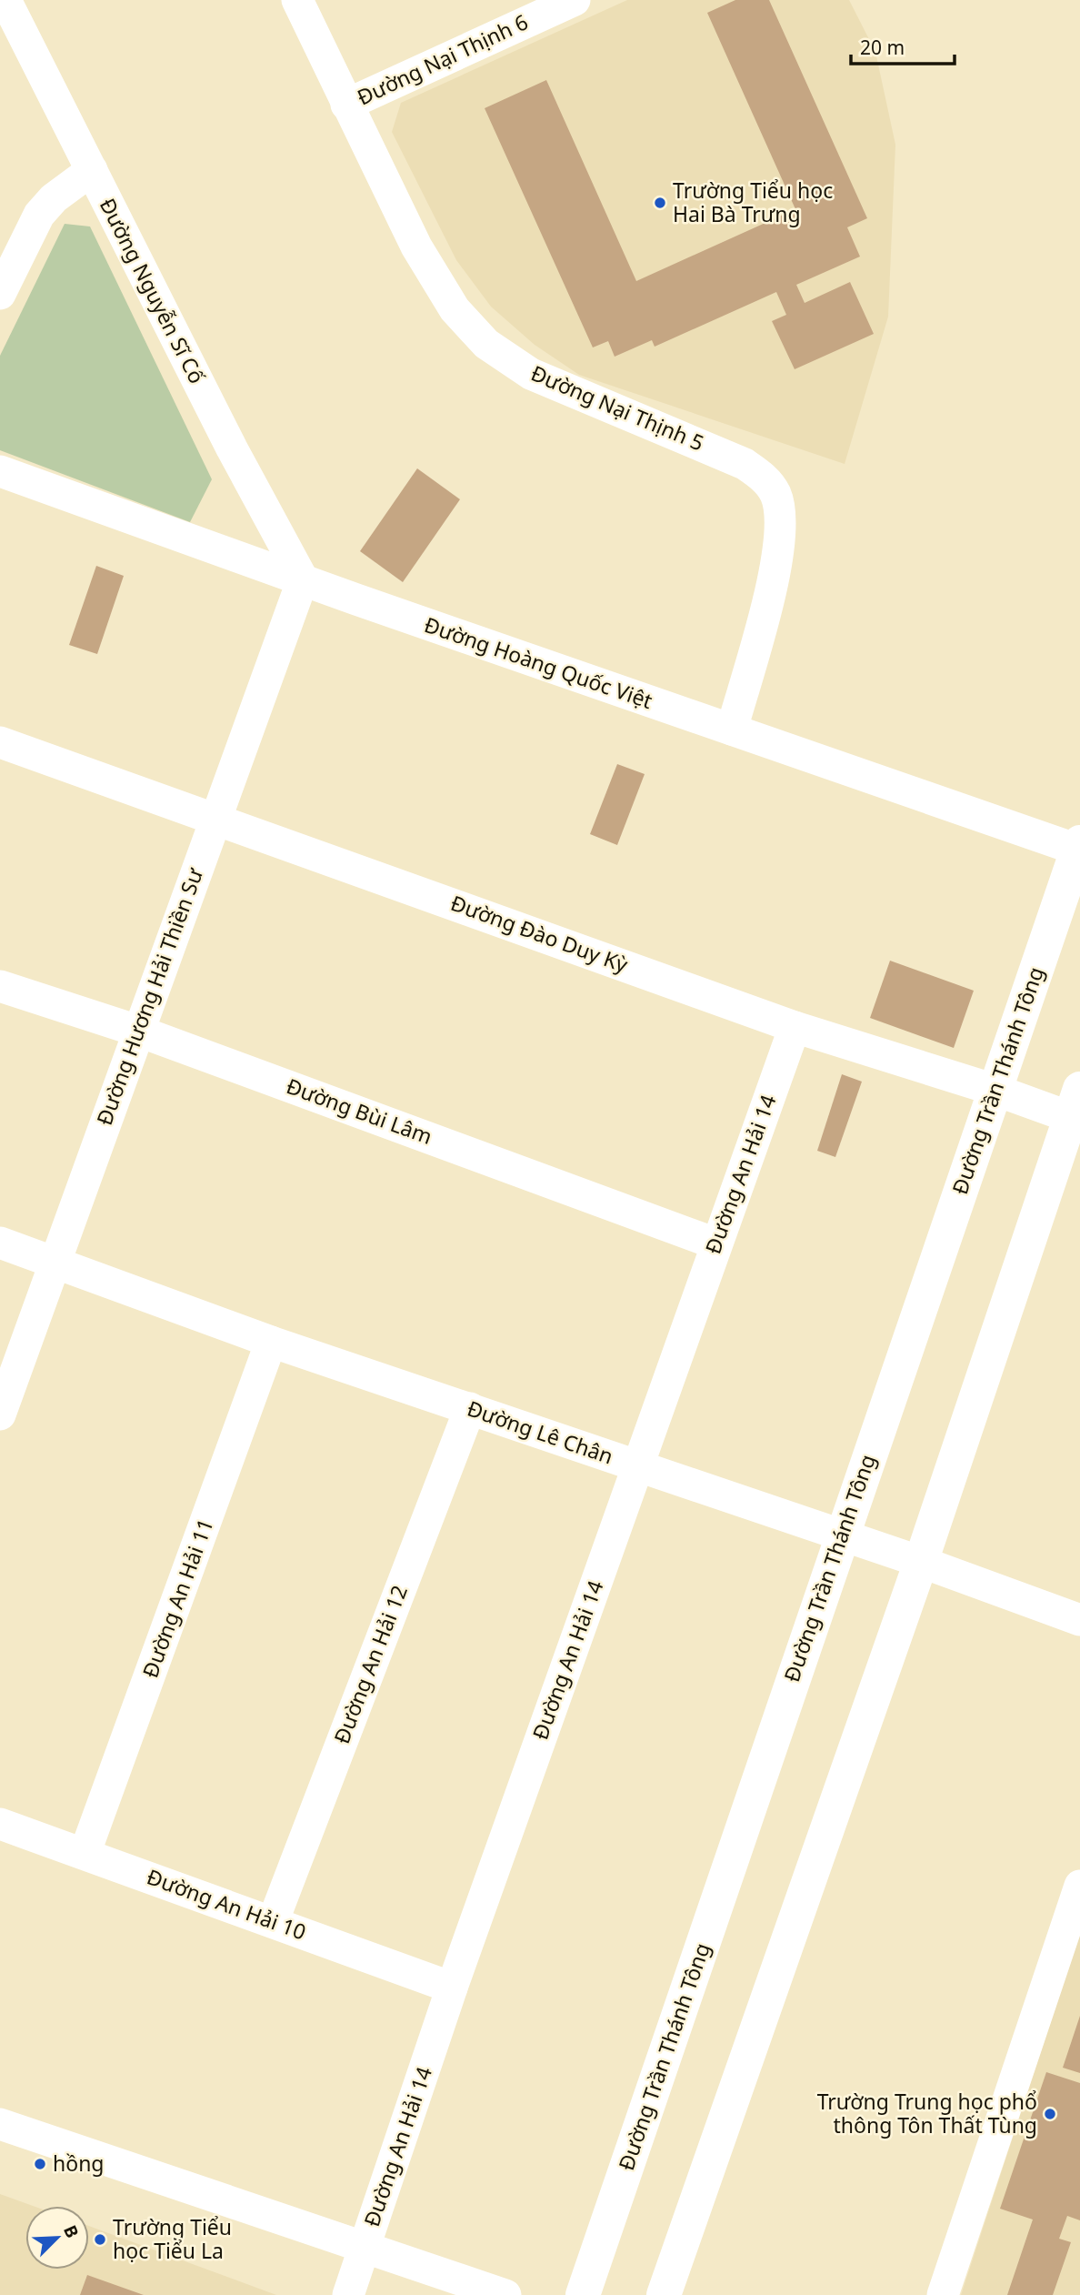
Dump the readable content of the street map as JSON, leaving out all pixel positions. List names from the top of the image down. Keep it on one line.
{"streets":{"main road":["Đường Trần Thánh Tông"],"street":["Đường Nại Thịnh 6","Đường Nguyễn Sĩ Cố","Đường Nại Thịnh 5","Đường Hoàng Quốc Việt","Đường Đào Duy Kỳ","Đường Hương Hải Thiền Sư","Đường Bùi Lâm","Đường An Hải 14","Đường Lê Chân","Đường An Hải 11","Đường An Hải 12","Đường An Hải 10"]},"crossings":[["Đường Nại Thịnh 6","Đường Nại Thịnh 5"],["Đường Nguyễn Sĩ Cố","Đường Hoàng Quốc Việt"],["Đường Nguyễn Sĩ Cố","Đường Hương Hải Thiền Sư"],["Đường Nại Thịnh 5","Đường Hoàng Quốc Việt"],["Đường Hoàng Quốc Việt","Đường Hương Hải Thiền Sư"],["Đường Hoàng Quốc Việt","Đường Trần Thánh Tông"],["Đường Đào Duy Kỳ","Đường Hương Hải Thiền Sư"],["Đường Đào Duy Kỳ","Đường Trần Thánh Tông"],["Đường Đào Duy Kỳ","Đường An Hải 14"],["Đường Hương Hải Thiền Sư","Đường Bùi Lâm"],["Đường Hương Hải Thiền Sư","Đường Lê Chân"],["Đường Trần Thánh Tông","Đường Lê Chân"],["Đường Bùi Lâm","Đường An Hải 14"],["Đường An Hải 14","Đường Lê Chân"],["Đường An Hải 14","Đường An Hải 10"],["Đường Lê Chân","Đường An Hải 11"],["Đường Lê Chân","Đường An Hải 12"],["Đường An Hải 11","Đường An Hải 10"],["Đường An Hải 12","Đường An Hải 10"]],"places":["Trường Tiểu học Hai Bà Trưng","Trường Trung học phổ thông Tôn Thất Tùng","hồng","Trường Tiểu học Tiểu La"],"scale_bar":"20 m","north":"top right"}
